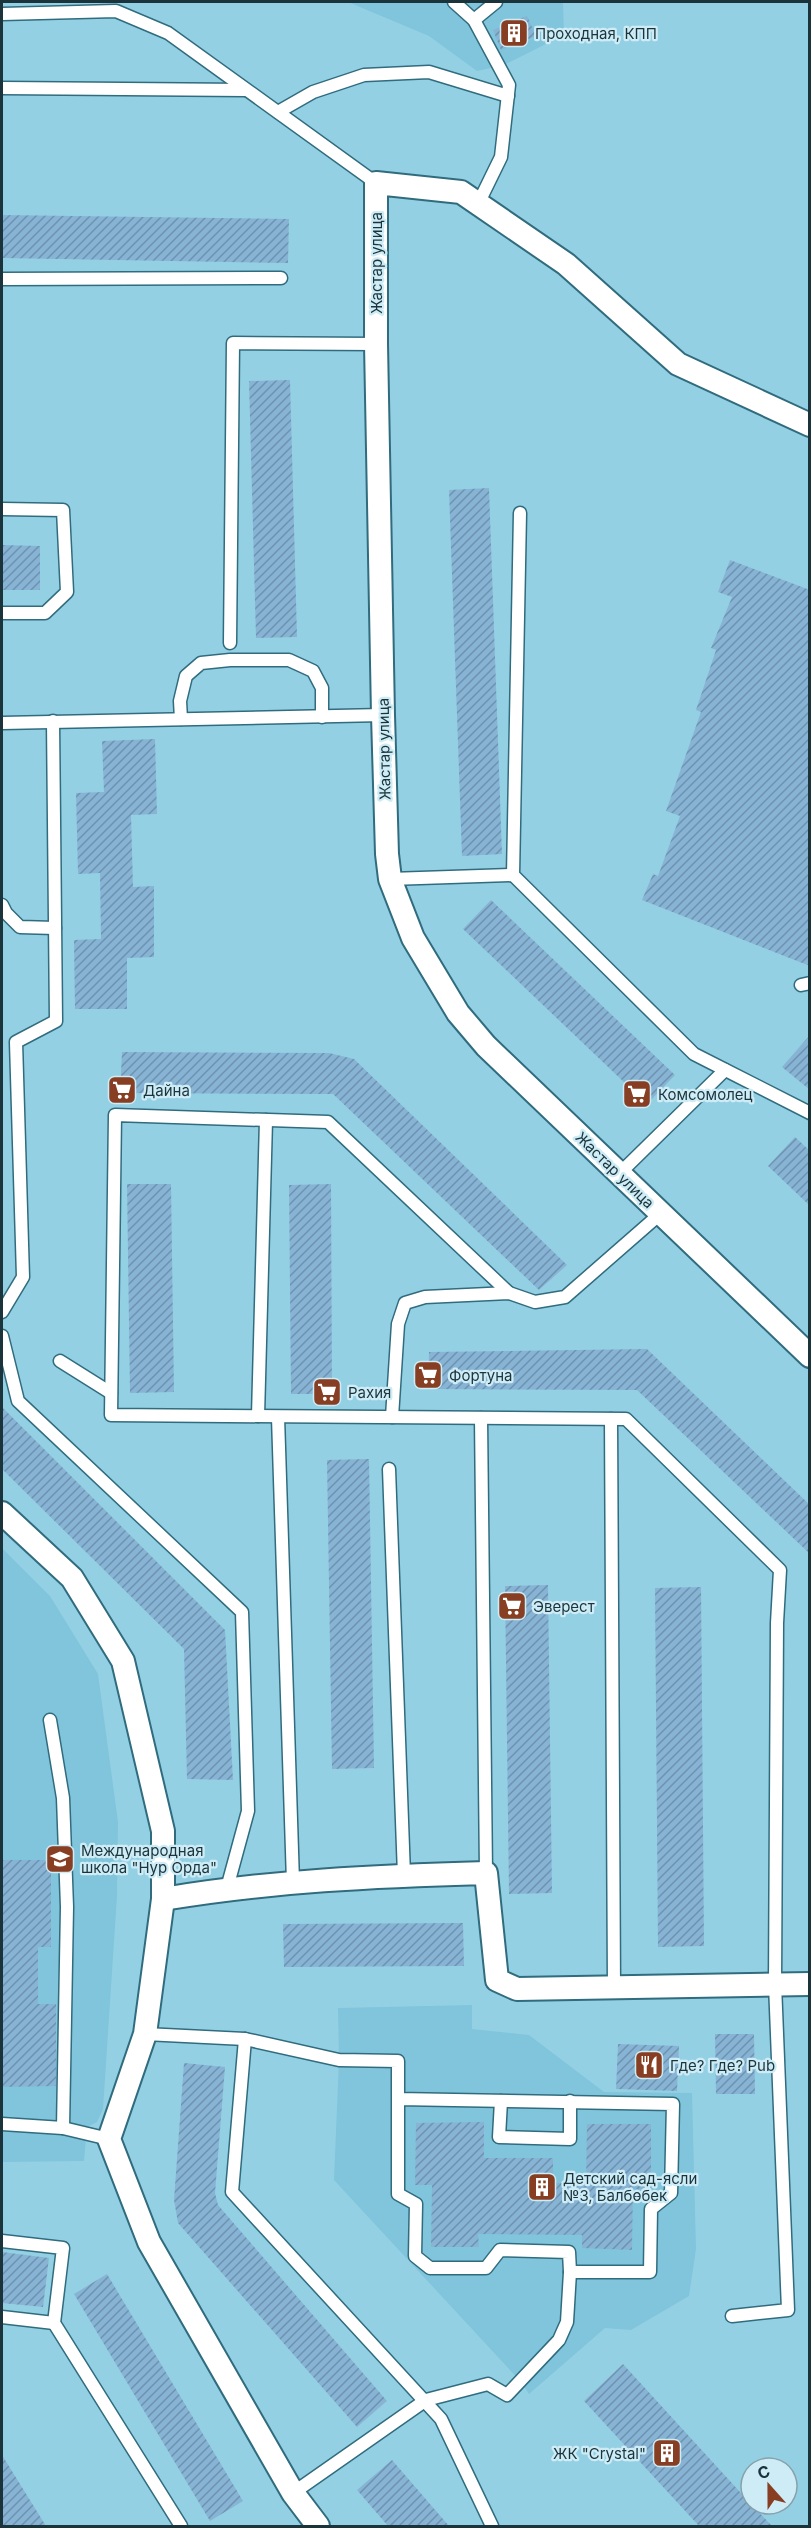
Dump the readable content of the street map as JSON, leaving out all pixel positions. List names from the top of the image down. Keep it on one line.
{"streets":{"street":["Жастар улица"]},"places":{"building":["Проходная, КПП","Детский сад-ясли №3, Балбөбек","ЖК \"Crystal\""],"supermarket":["Дайна","Комсомолец","Фортуна","Рахия","Эверест"],"school or university":["Международная школа \"Нур Орда\""],"restaurant":["Где? Где? Pub"]},"north":"top"}
